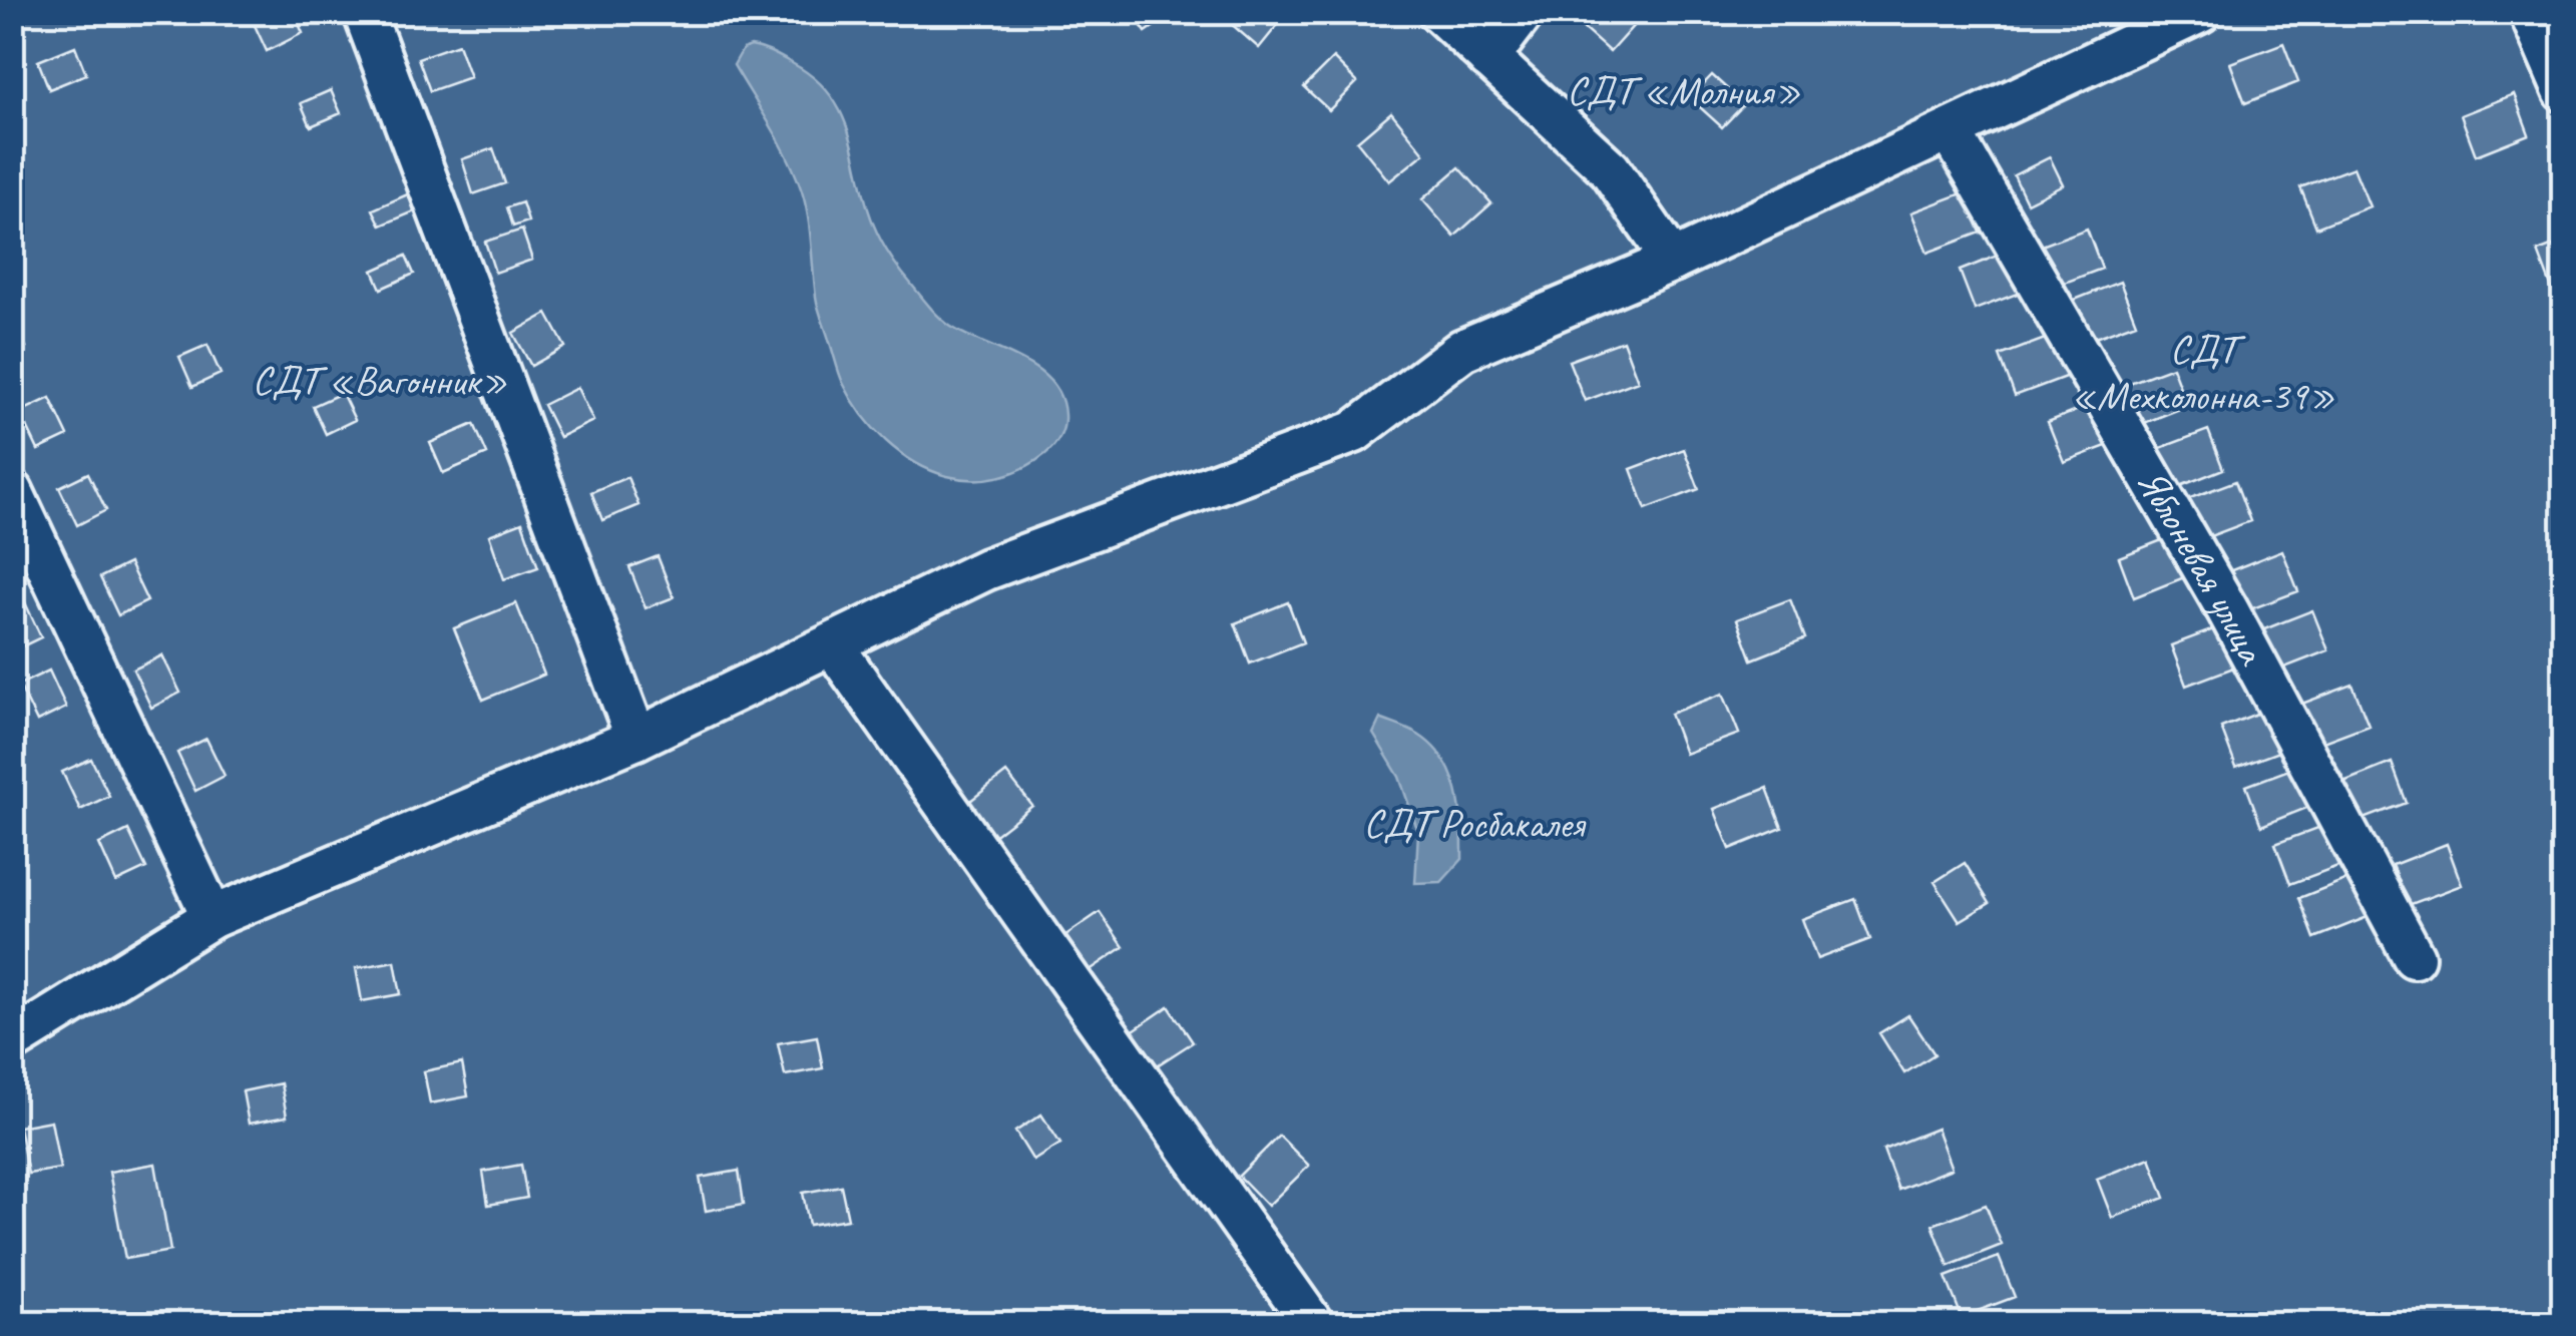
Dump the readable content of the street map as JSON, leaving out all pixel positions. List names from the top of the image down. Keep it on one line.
{"streets":{"street":["Яблоневая улица"]},"parks":["СДТ «Молния»","СДТ «Мехколонна-39»","СДТ «Вагонник»","СДТ Росбакалея"]}
